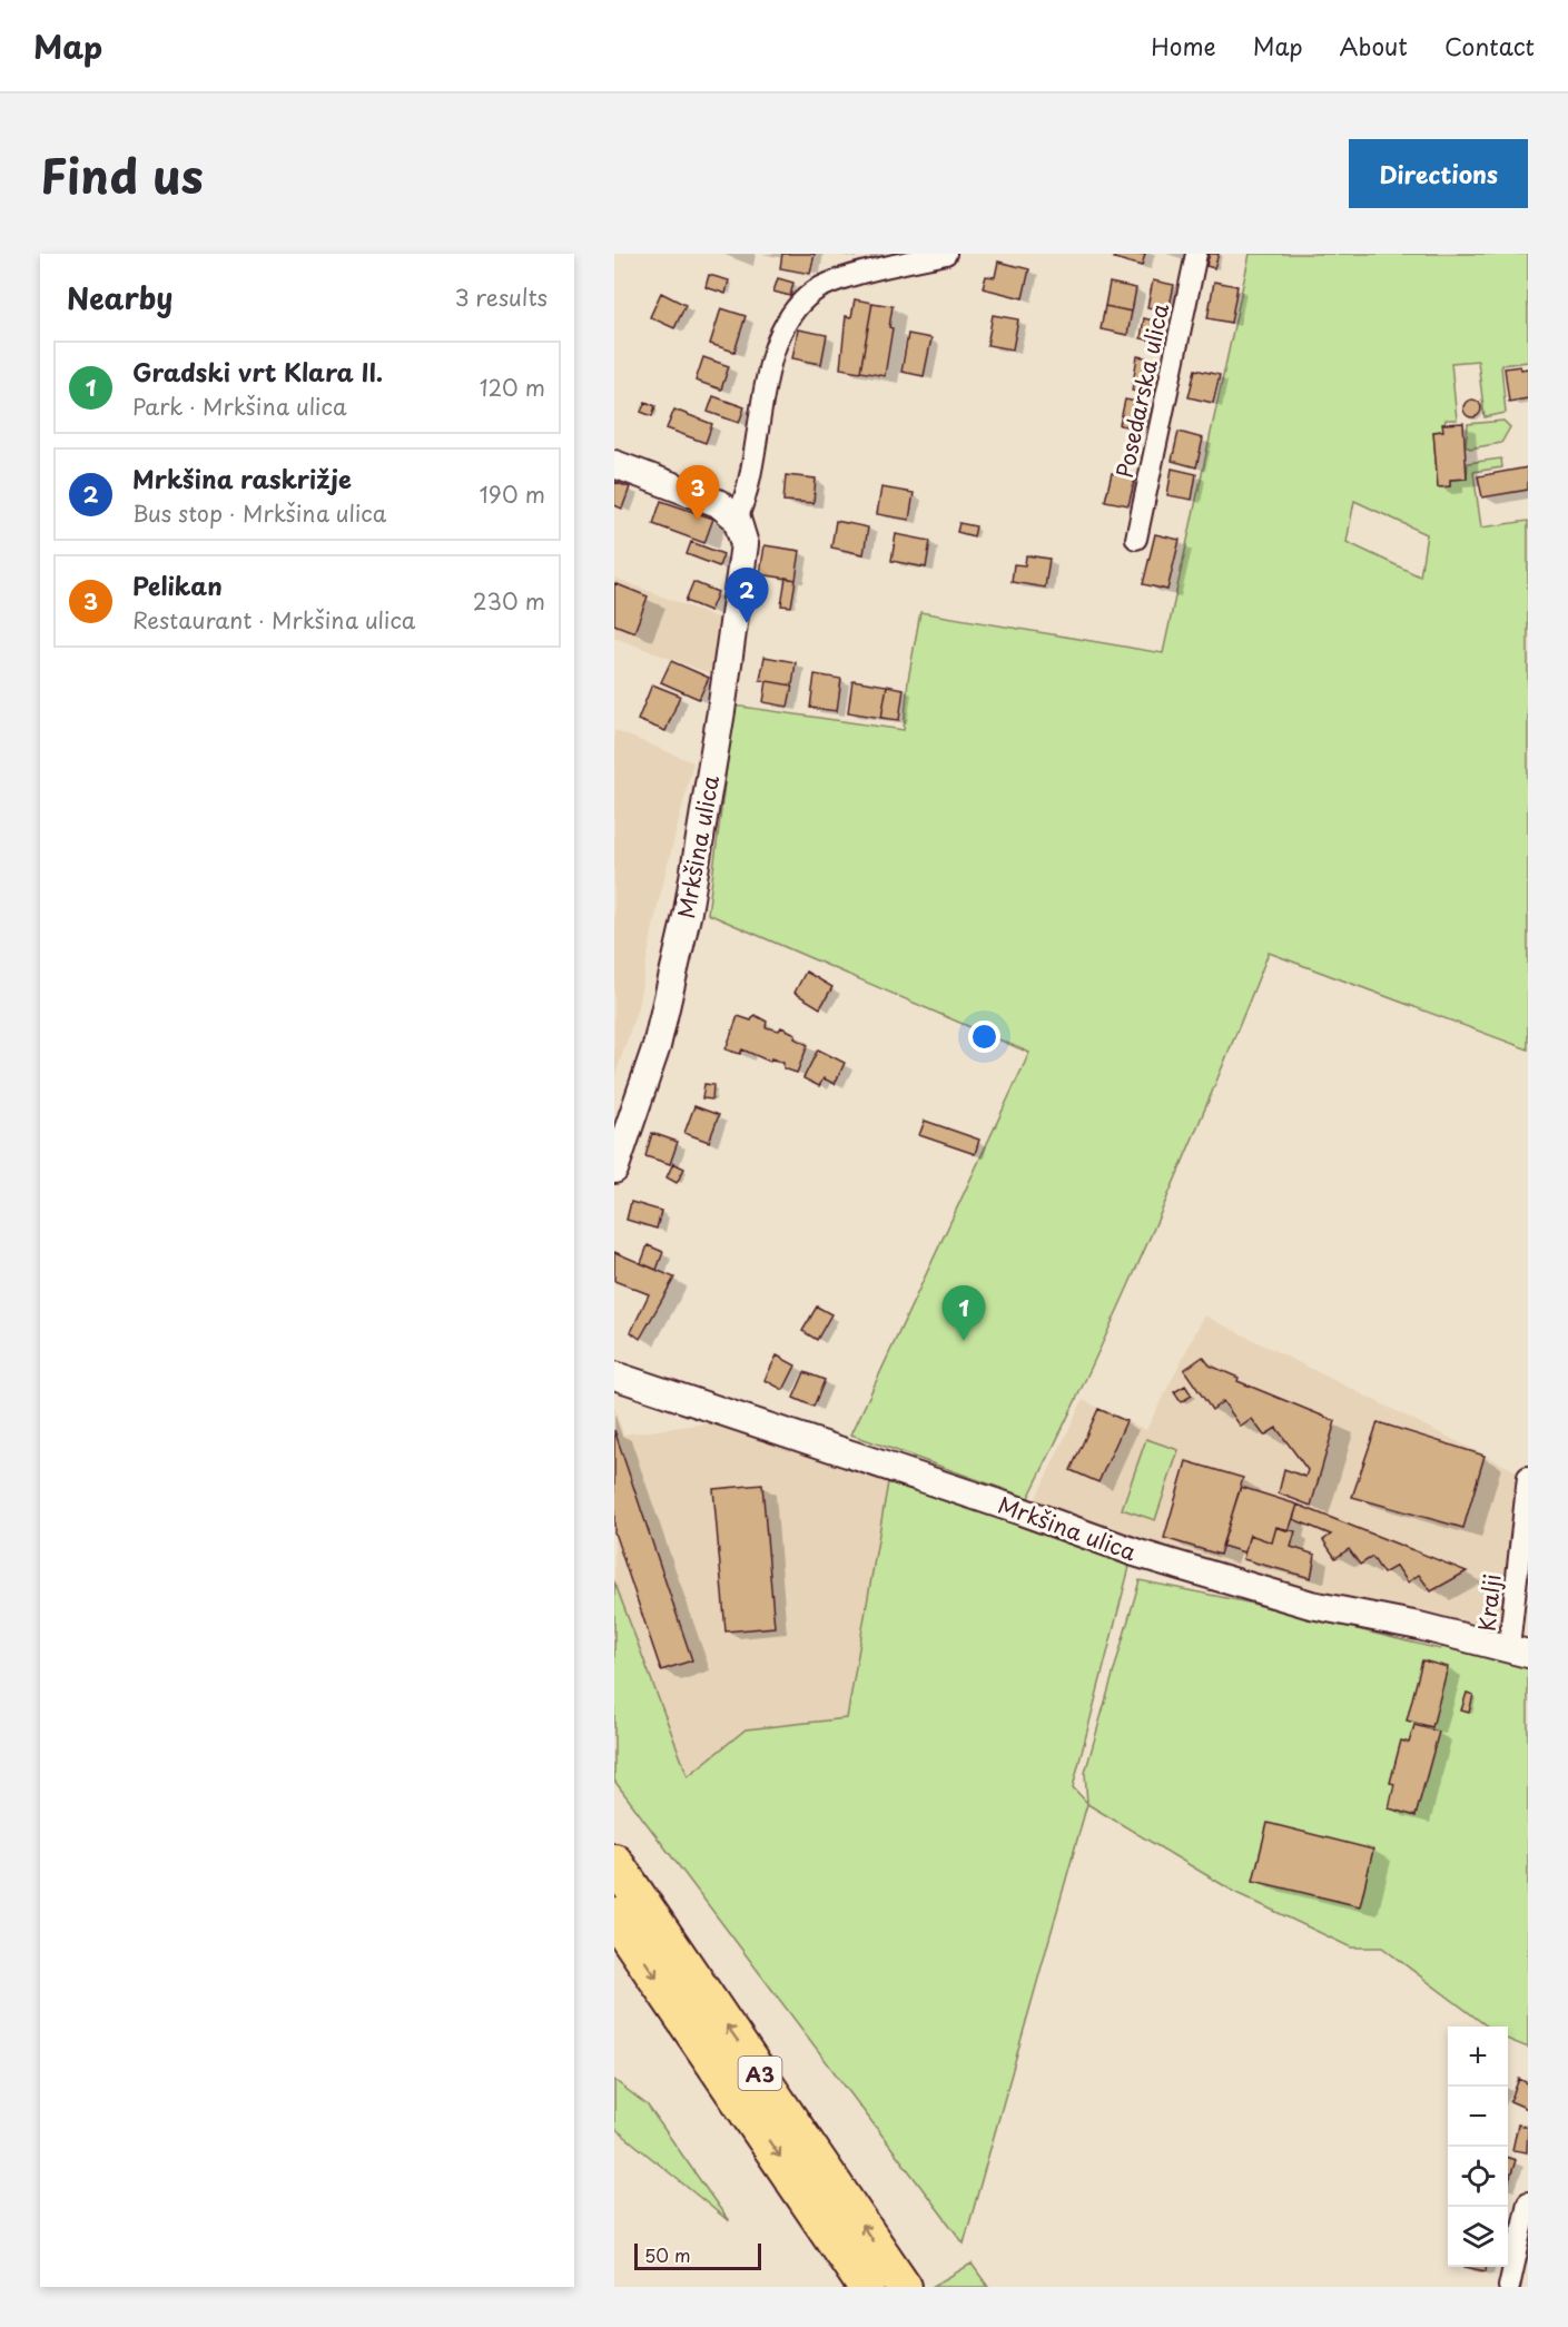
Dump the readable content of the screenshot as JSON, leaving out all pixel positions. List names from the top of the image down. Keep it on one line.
{"streets":{"highway":["A3"],"street":["Posedarska ulica","Mrkšina ulica","Kralji"]},"crossings":[["Mrkšina ulica","Kralji"]],"scale_bar":"50 m","page":{"header":"Map","nav":["Home","Map","About","Contact"],"title":"Find us","buttons":"Directions","heading":["Nearby","3 results"],"list":[{"mark":"1","name":"Gradski vrt Klara II.","note":"Park · Mrkšina ulica","value":"120 m"},{"mark":"2","name":"Mrkšina raskrižje","note":"Bus stop · Mrkšina ulica","value":"190 m"},{"mark":"3","name":"Pelikan","note":"Restaurant · Mrkšina ulica","value":"230 m"}],"pins":["3","2","1"],"map_buttons":["+","−"],"scale":"50 m"}}
